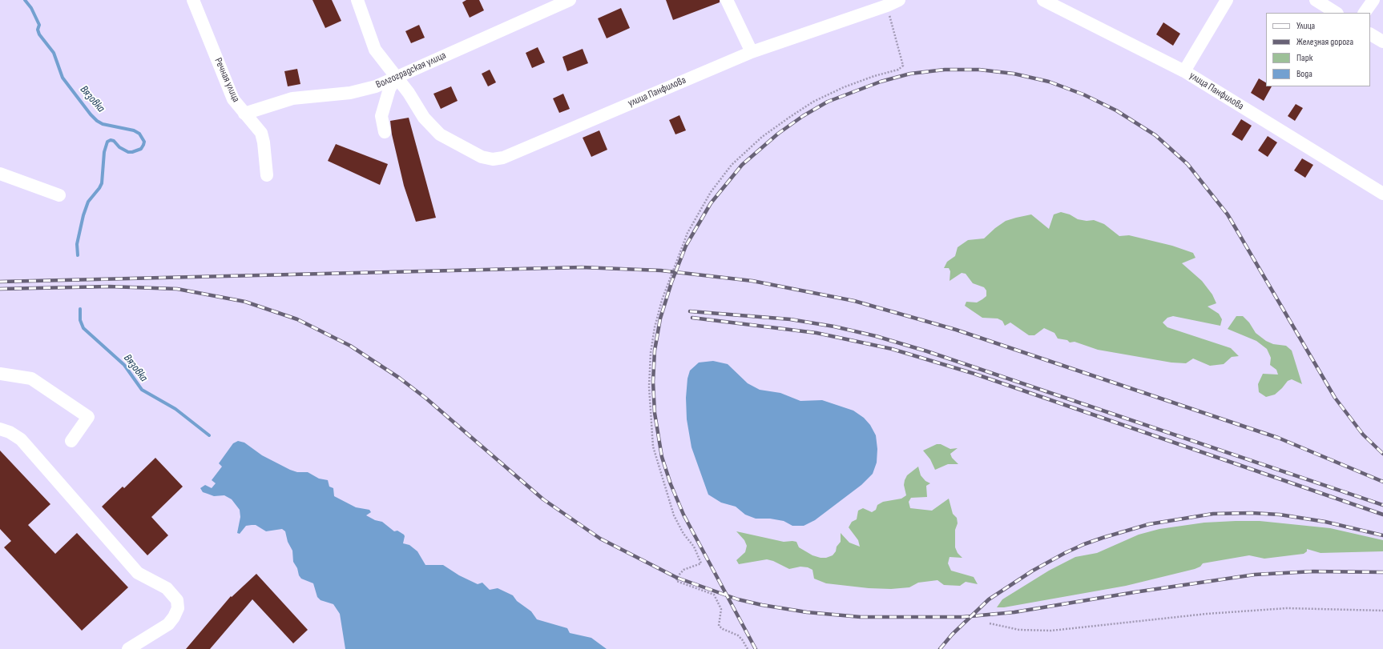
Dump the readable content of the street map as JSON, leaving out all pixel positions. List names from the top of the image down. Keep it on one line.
{"streets":{"street":["Волгоградская улица","Речная улица","улица Панфилова"]},"crossings":[["Волгоградская улица","Речная улица"],["Волгоградская улица","улица Панфилова"]],"water":["Вязовка"],"legend":["Улица","Железная дорога","Парк","Вода"]}
